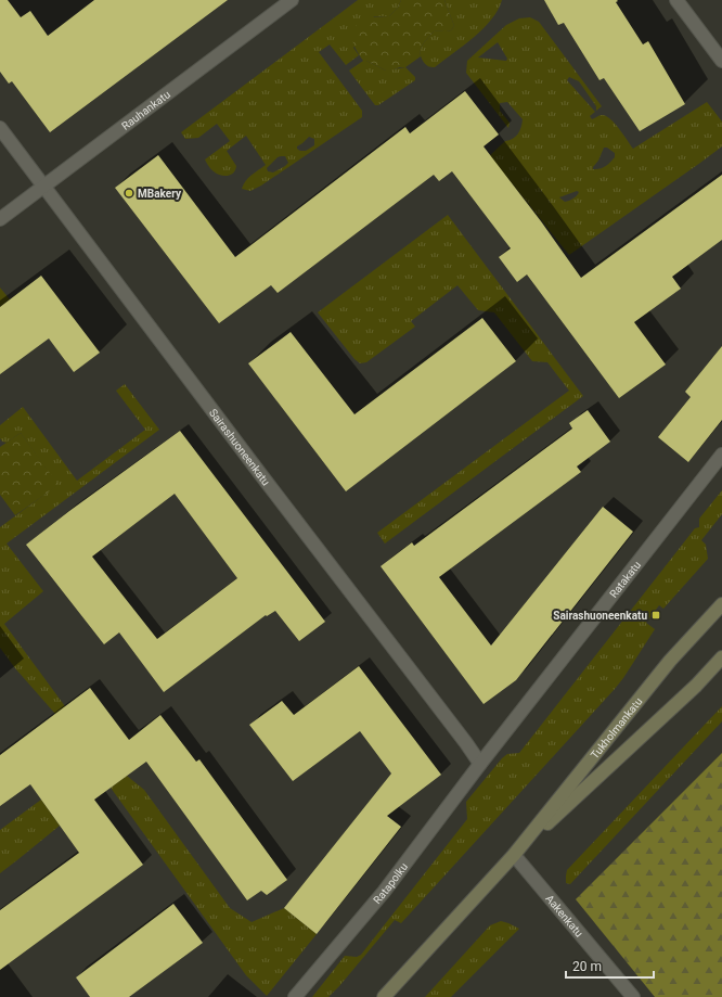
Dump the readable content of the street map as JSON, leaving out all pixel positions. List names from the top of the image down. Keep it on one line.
{"streets":{"main road":["Tukholmankatu"],"street":["Rauhankatu","Sairashuoneenkatu","Ratakatu","Ratapolku","Aakenkatu"]},"crossings":[["Rauhankatu","Sairashuoneenkatu"],["Sairashuoneenkatu","Ratakatu"],["Sairashuoneenkatu","Ratapolku"],["Ratakatu","Ratapolku"],["Tukholmankatu","Aakenkatu"]],"places":{"other":["MBakery"],"transit":["Sairashuoneenkatu"]},"scale_bar":"20 m"}
